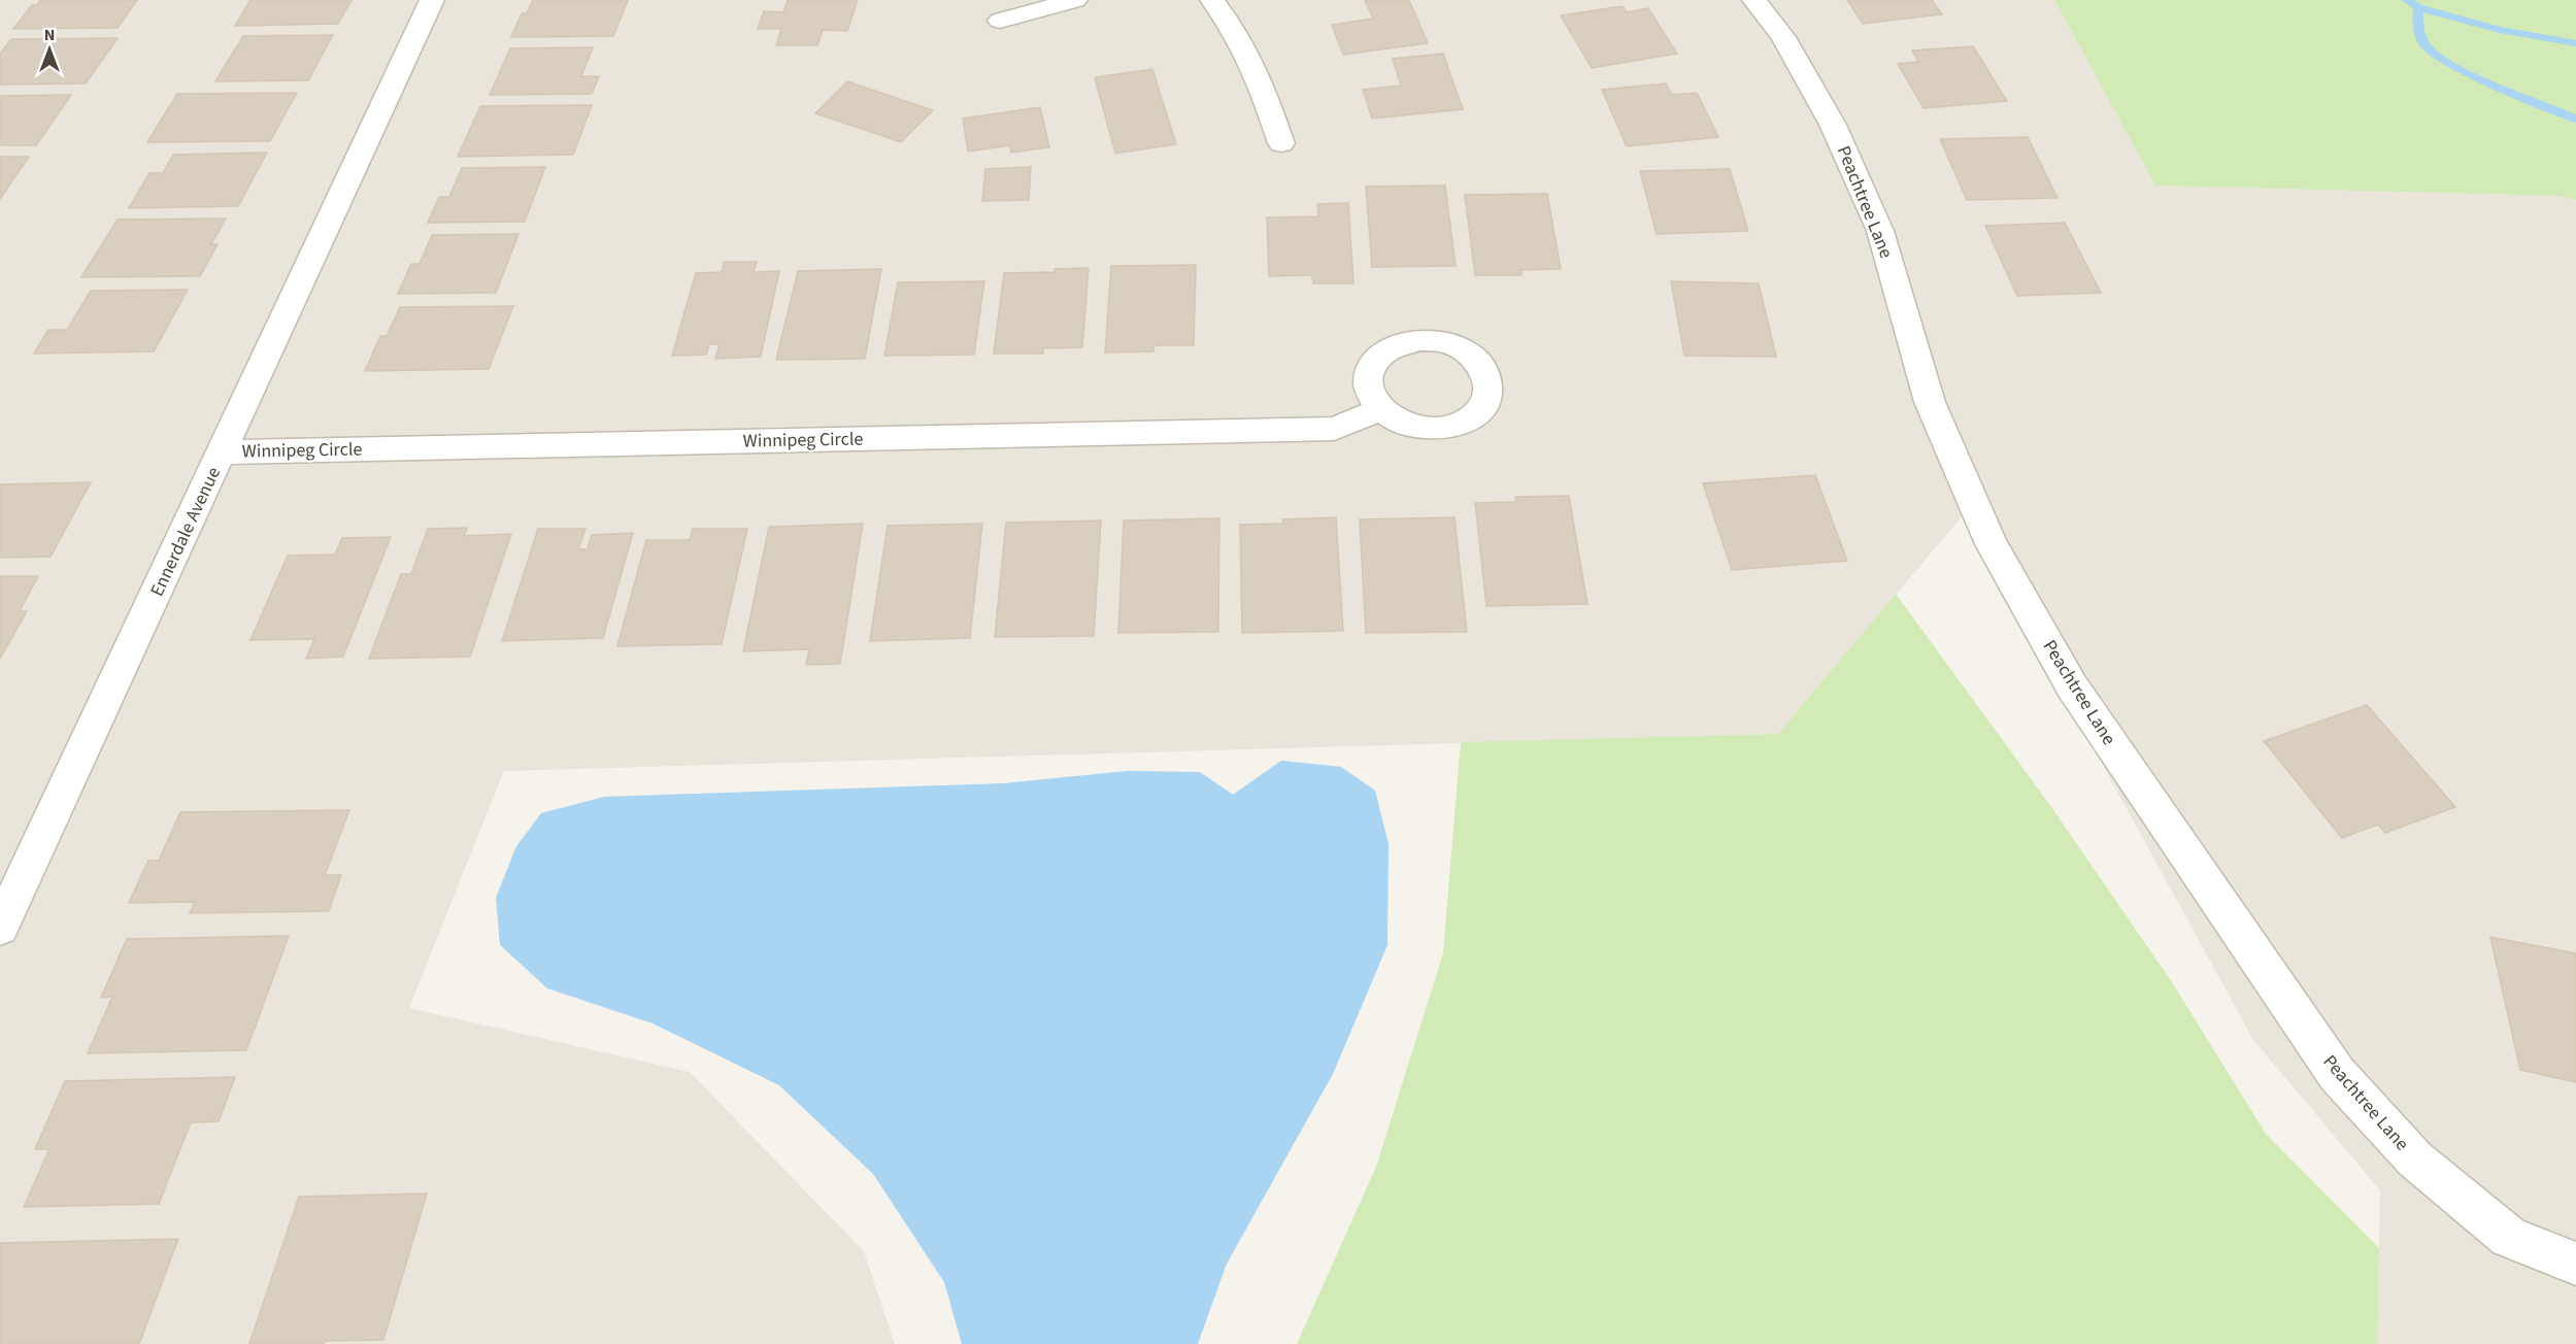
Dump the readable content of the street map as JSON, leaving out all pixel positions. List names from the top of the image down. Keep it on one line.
{"streets":{"street":["Peachtree Lane","Winnipeg Circle","Ennerdale Avenue"]},"crossings":[["Winnipeg Circle","Ennerdale Avenue"]],"north":"top"}
